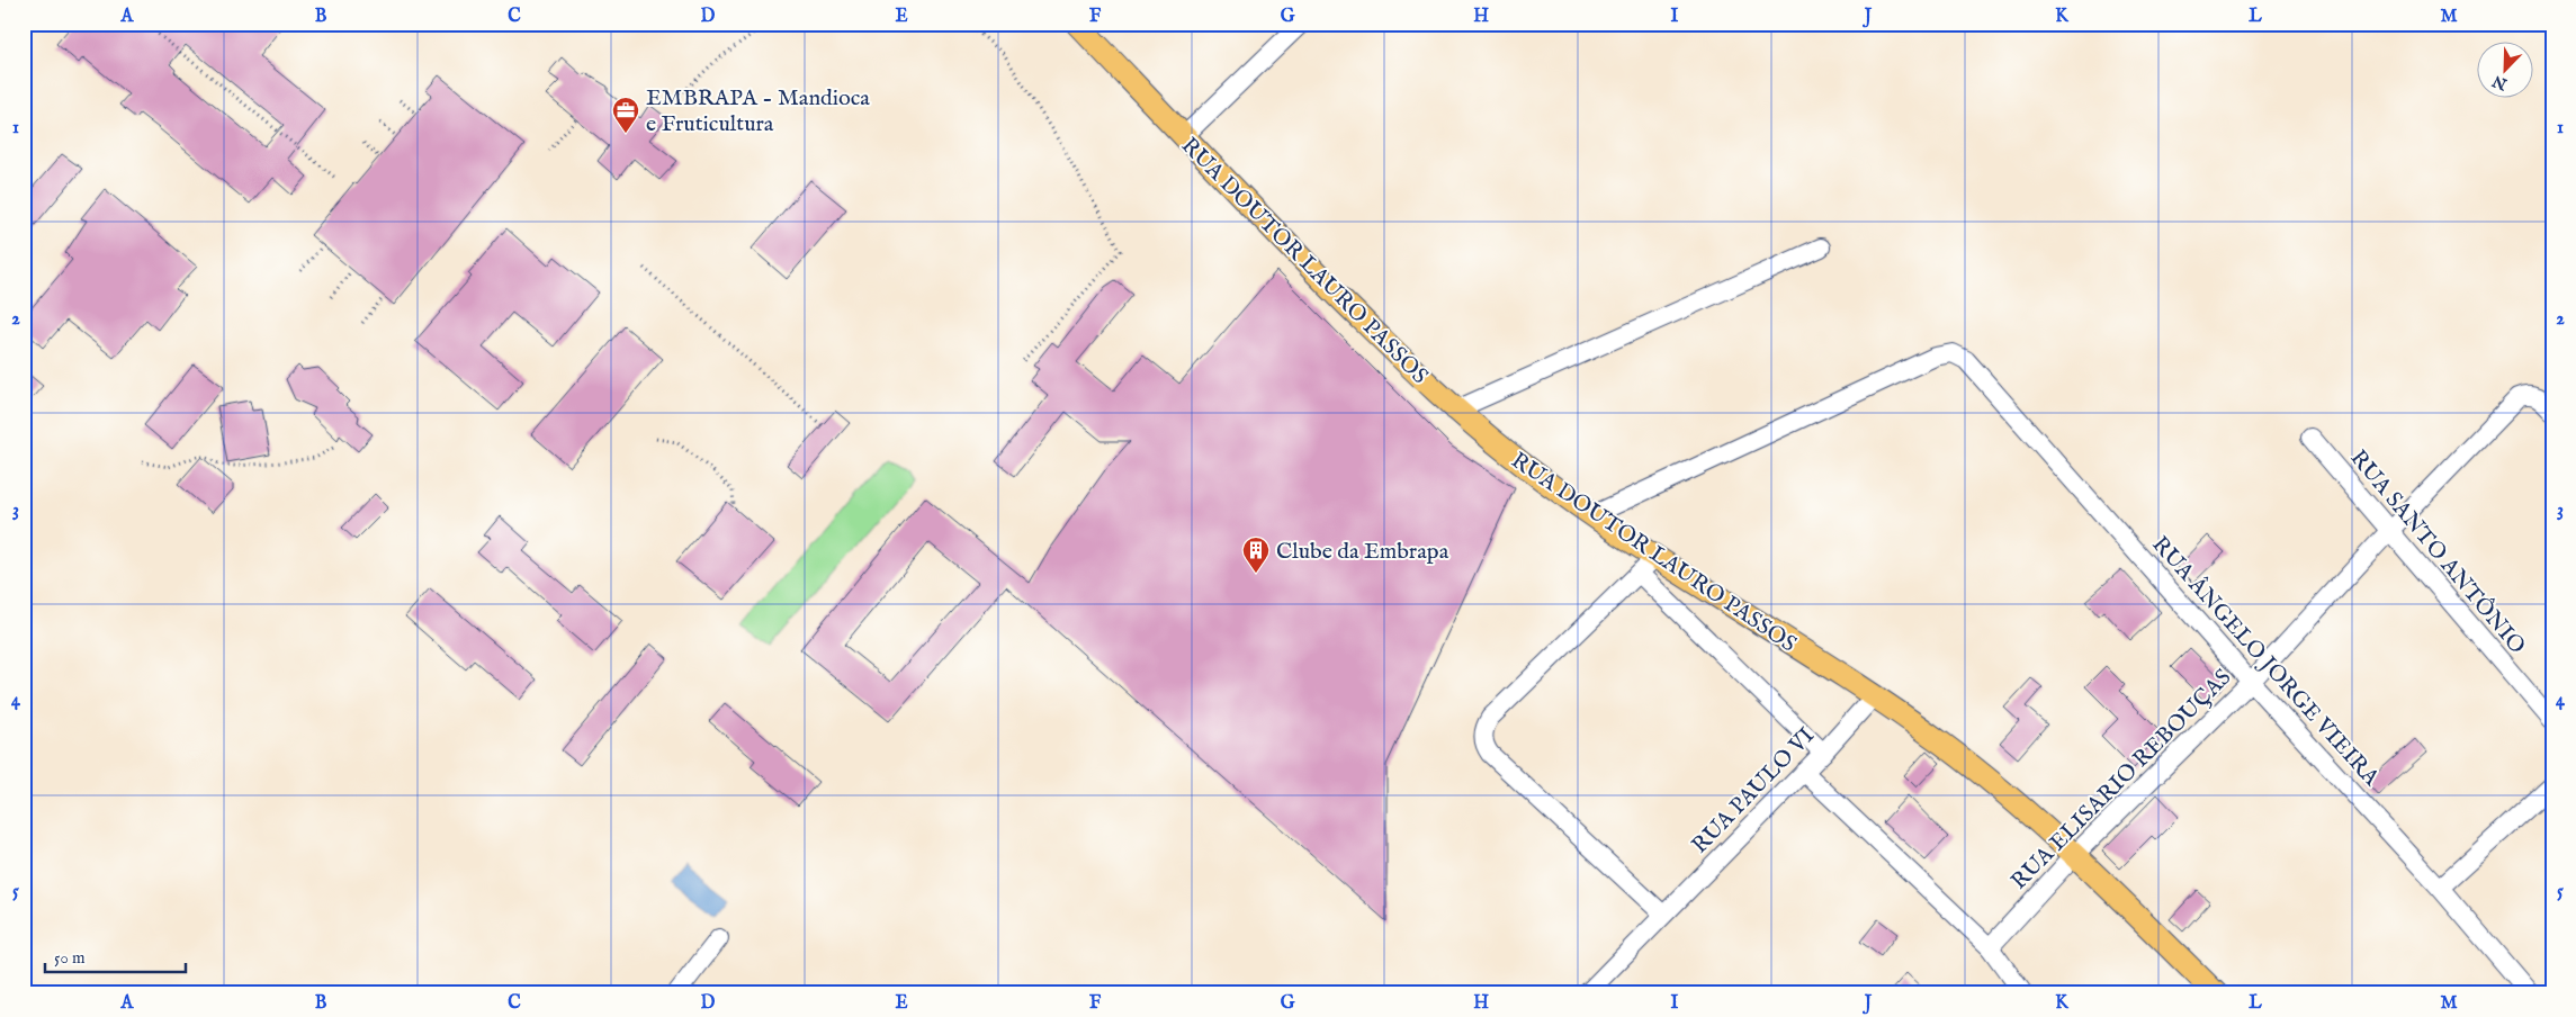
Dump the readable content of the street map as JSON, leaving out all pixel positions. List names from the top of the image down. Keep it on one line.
{"streets":{"main road":["RUA DOUTOR LAURO PASSOS"],"street":["RUA SANTO ANTÔNIO","RUA ÂNGELO JORGE VIEIRA","RUA ELISARIO REBOUÇAS","RUA PAULO VI"]},"crossings":[["RUA DOUTOR LAURO PASSOS","RUA ÂNGELO JORGE VIEIRA"],["RUA DOUTOR LAURO PASSOS","RUA ELISARIO REBOUÇAS"],["RUA DOUTOR LAURO PASSOS","RUA PAULO VI"],["RUA SANTO ANTÔNIO","RUA ELISARIO REBOUÇAS"],["RUA ÂNGELO JORGE VIEIRA","RUA ELISARIO REBOUÇAS"]],"places":{"office":["EMBRAPA - Mandioca e Fruticultura"],"building":["Clube da Embrapa"]},"scale_bar":"50 m","north":"bottom left","grid":{"columns":["A","B","C","D","E","F","G","H","I","J","K","L","M"],"rows":["1","2","3","4","5"]}}
